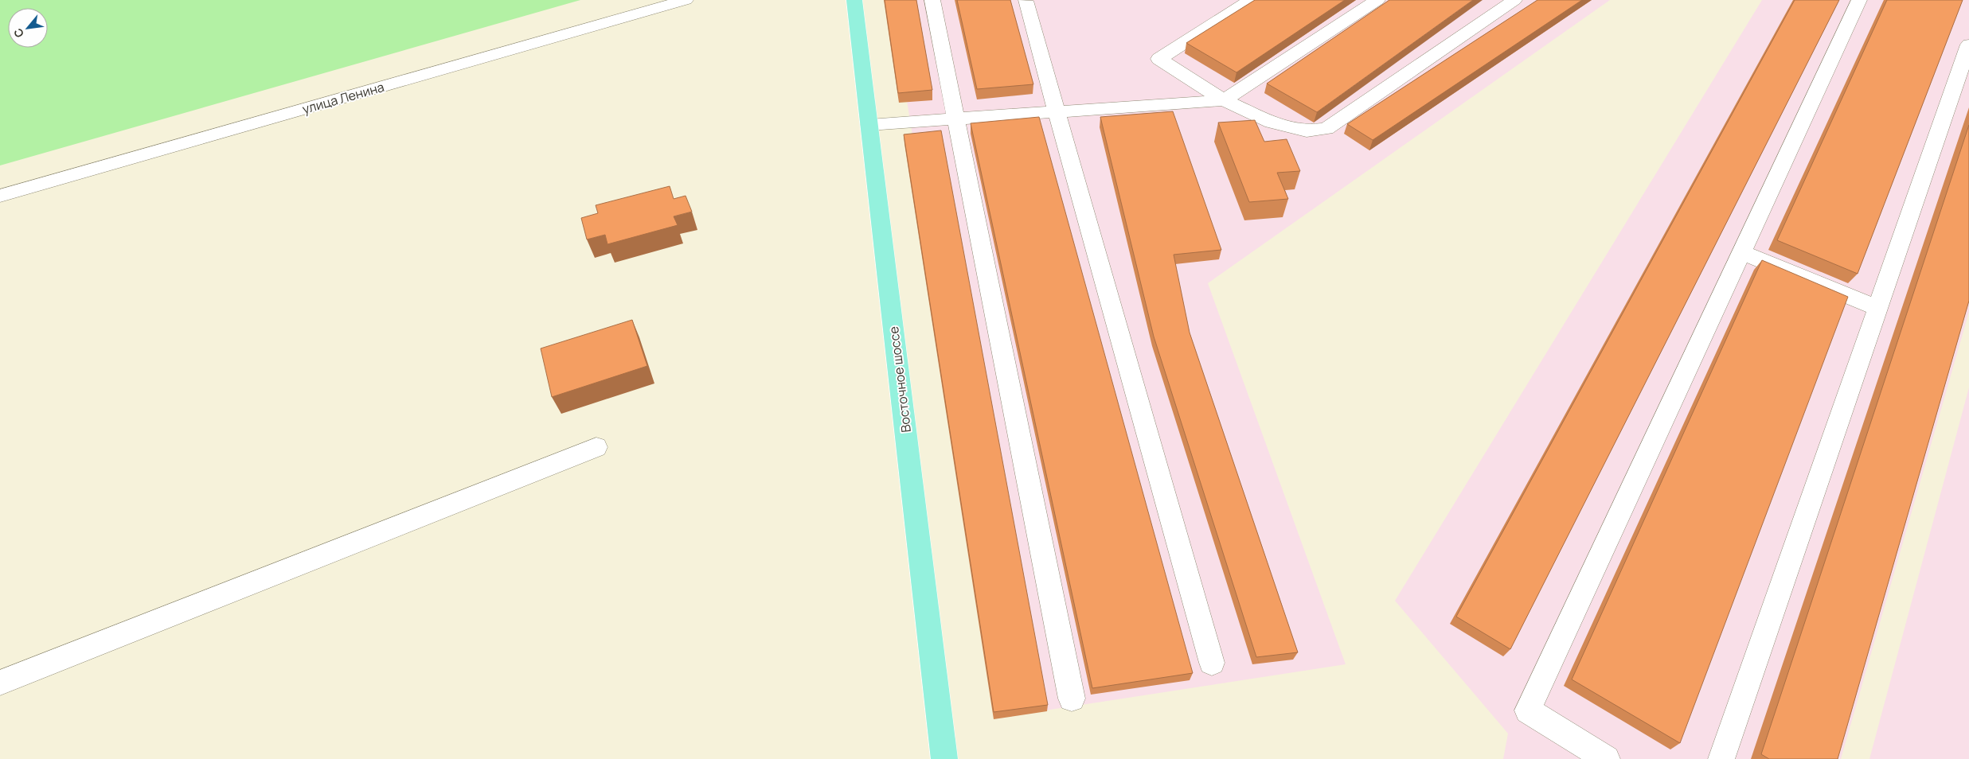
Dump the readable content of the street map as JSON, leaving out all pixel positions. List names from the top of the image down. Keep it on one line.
{"streets":{"main road":["Восточное шоссе"],"street":["улица Ленина"]},"north":"bottom left"}
